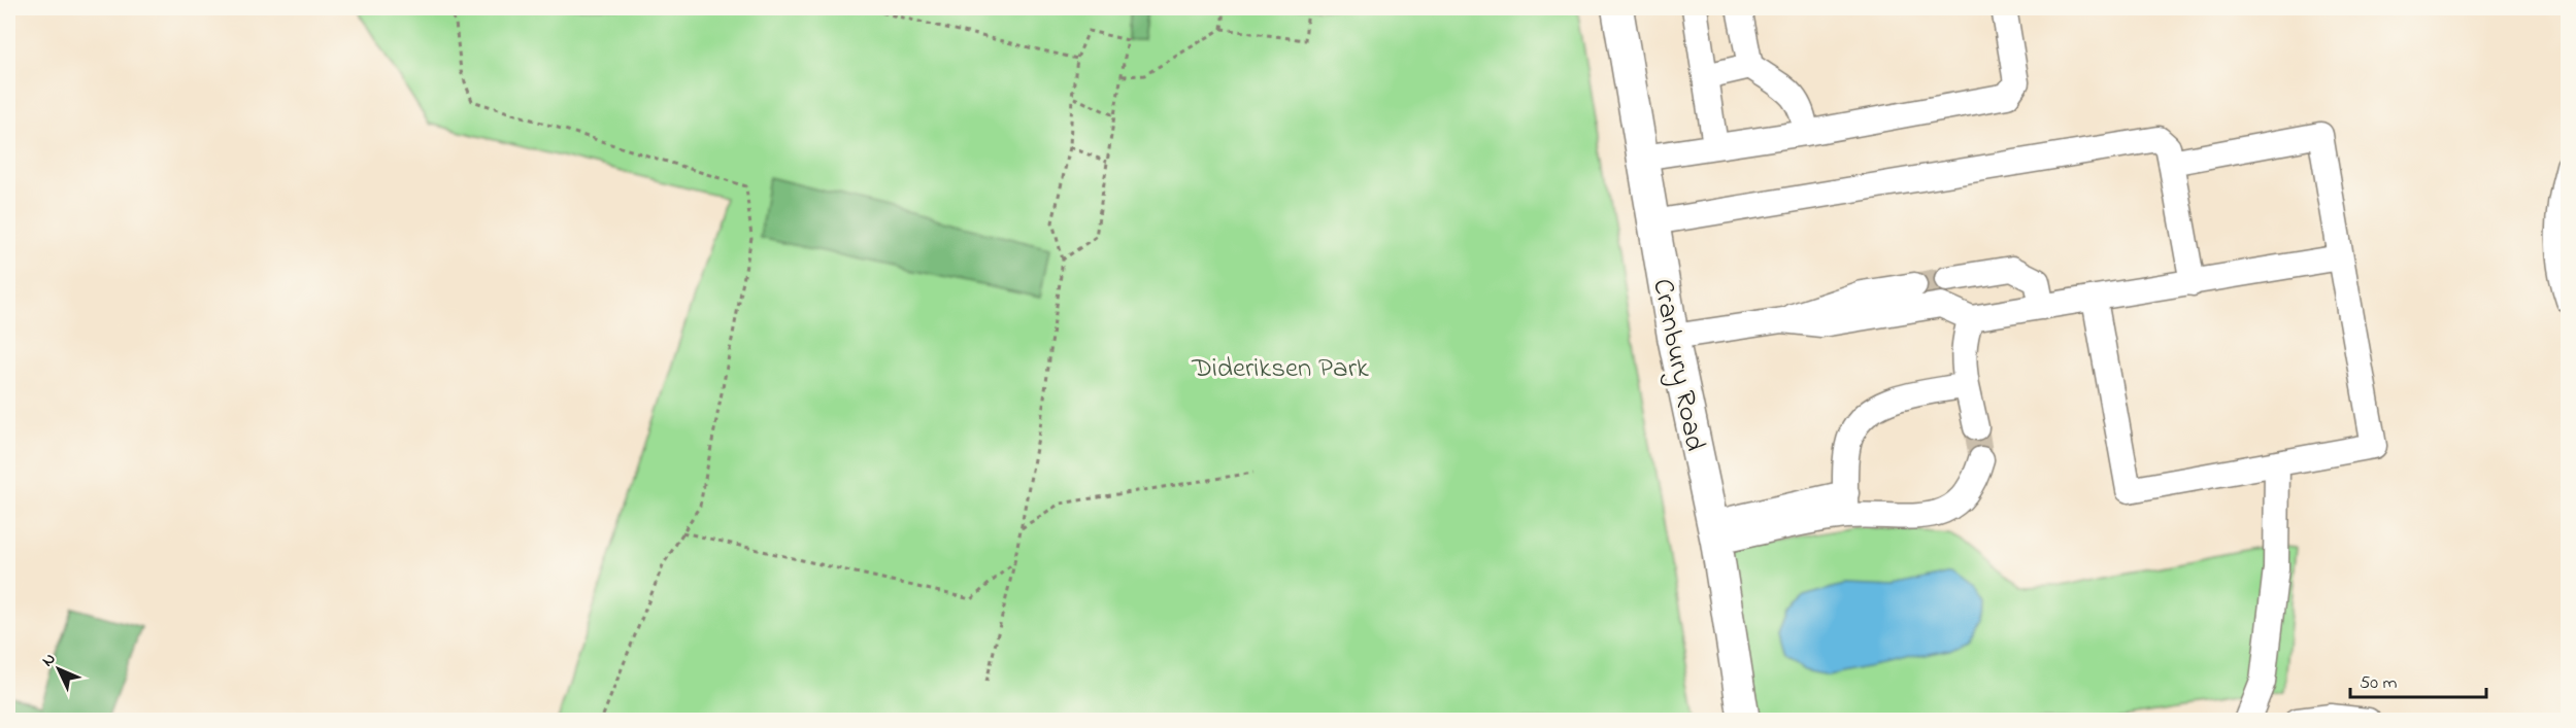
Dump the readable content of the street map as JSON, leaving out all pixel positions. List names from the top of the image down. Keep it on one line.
{"streets":{"main road":["Cranbury Road"]},"parks":["Dideriksen Park"],"scale_bar":"50 m","north":"top left"}
